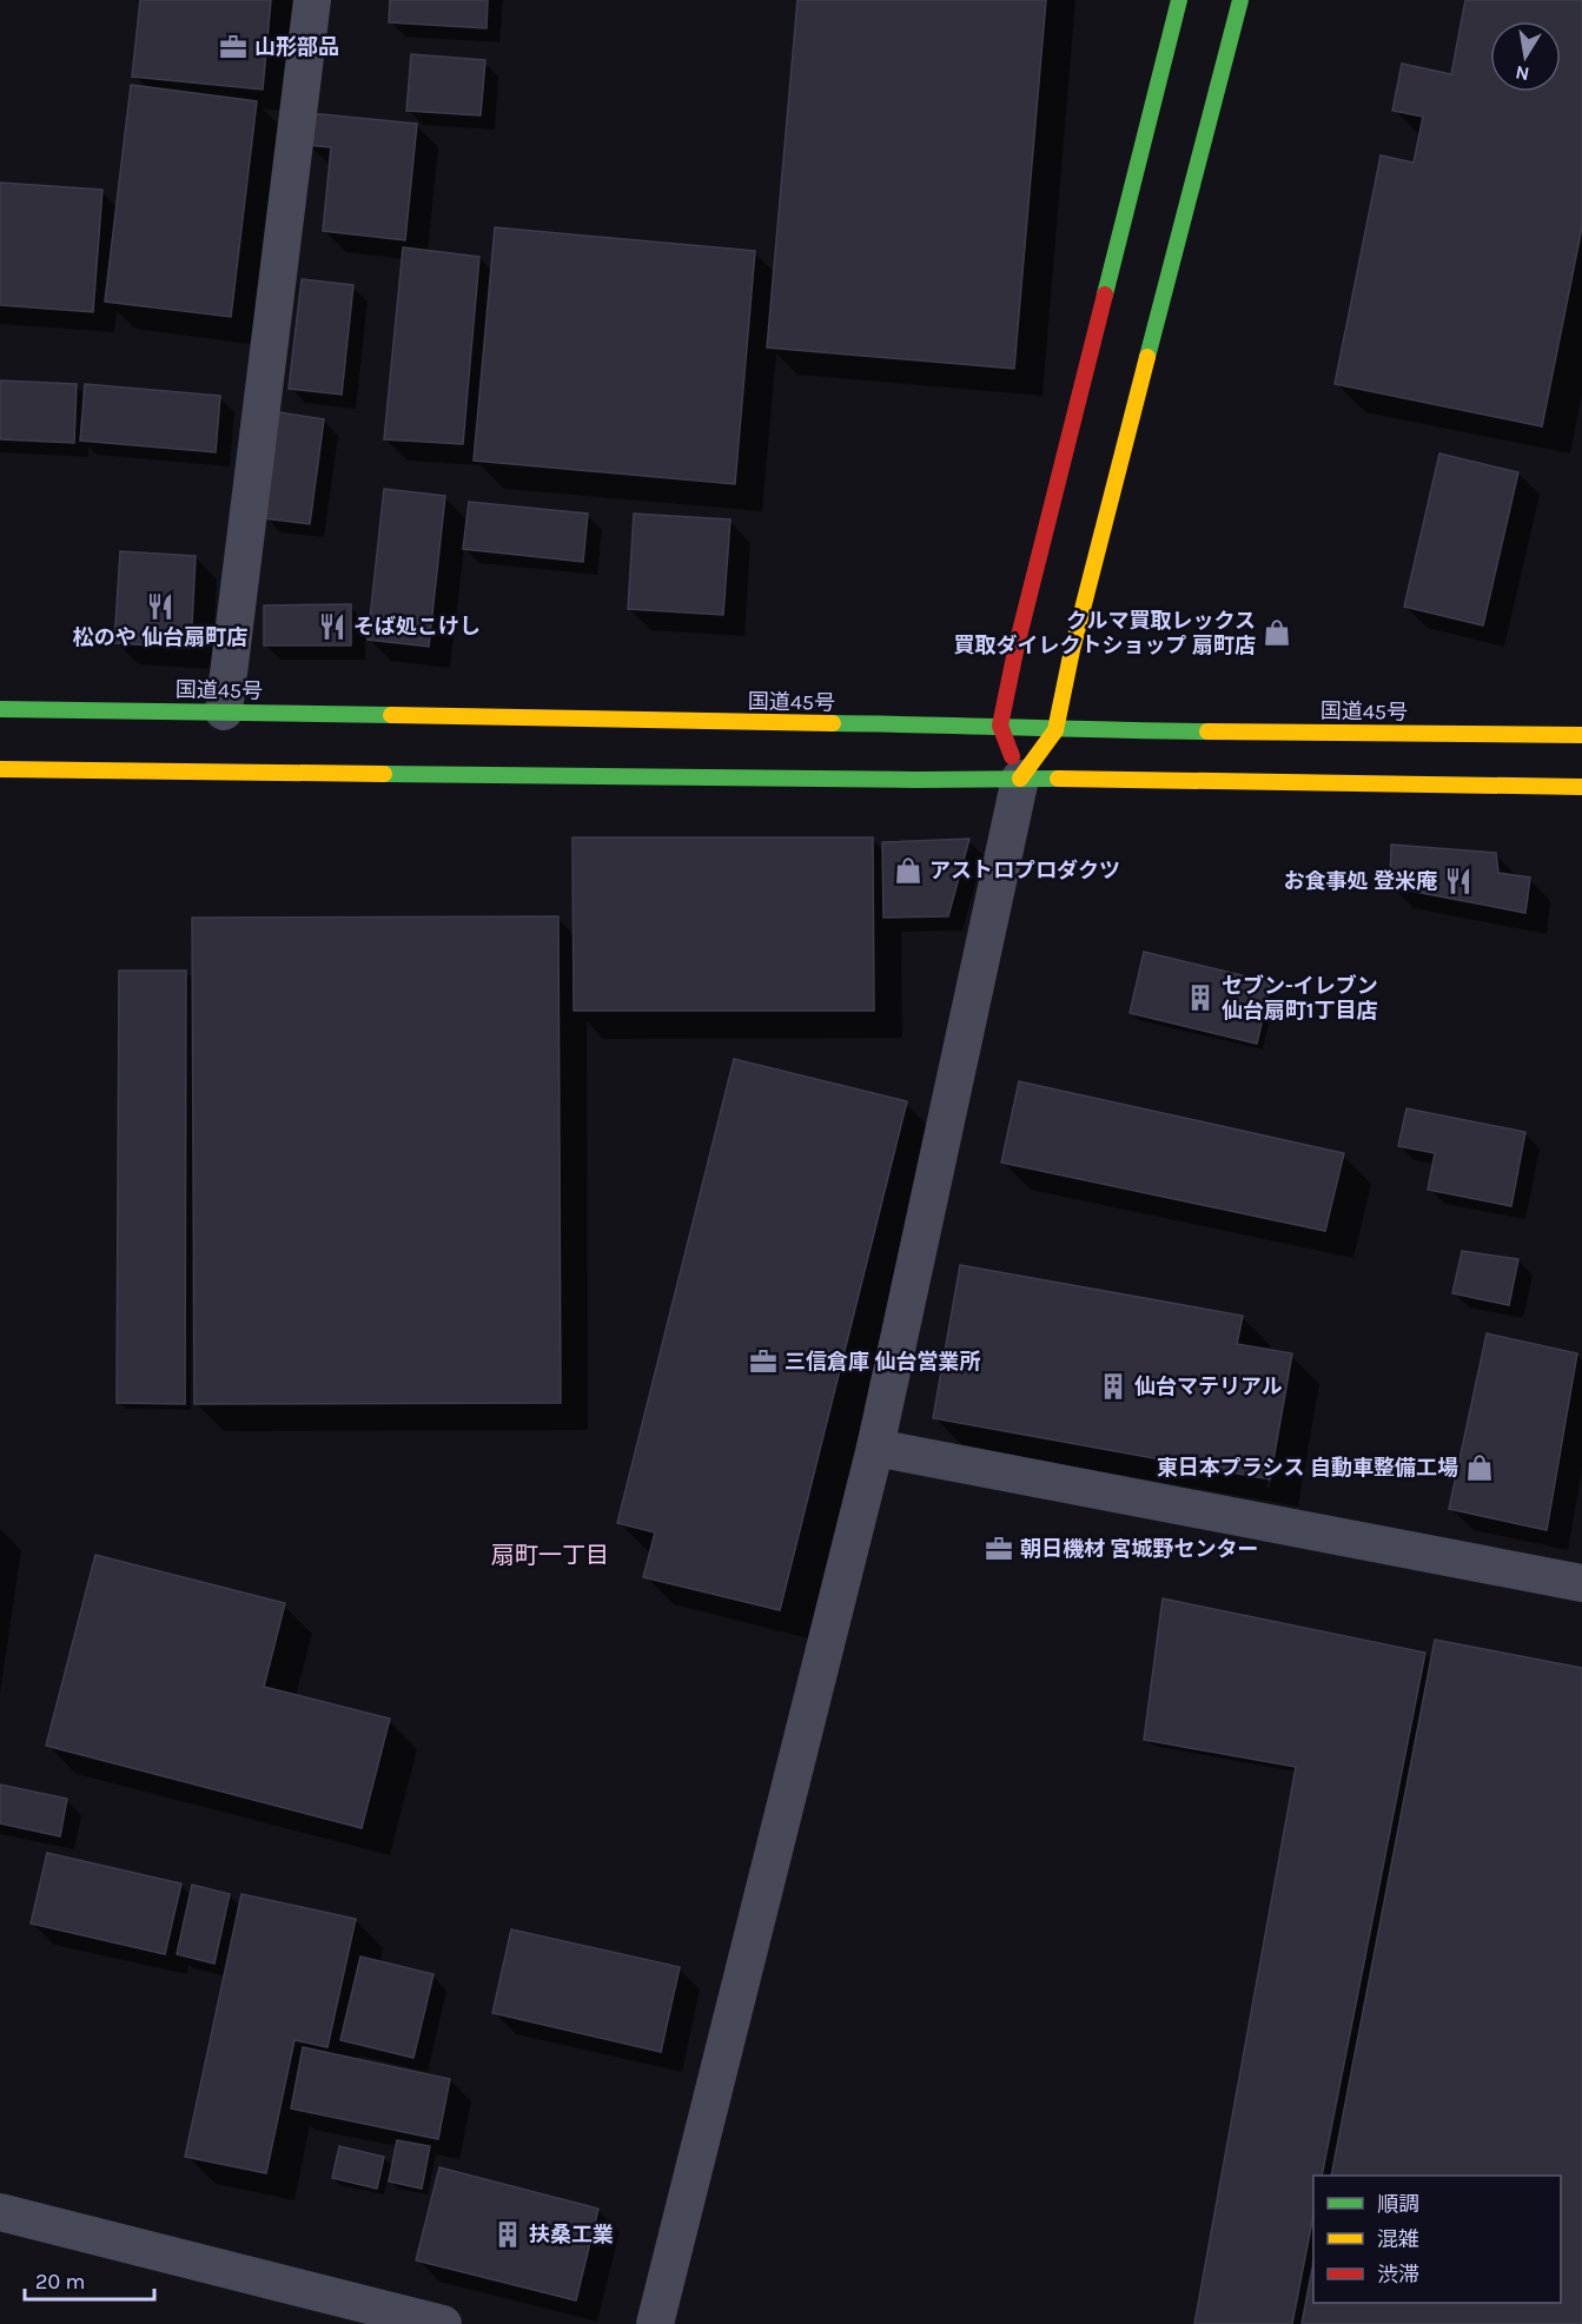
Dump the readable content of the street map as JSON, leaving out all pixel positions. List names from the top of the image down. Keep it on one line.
{"streets":{"main road":["国道45号"]},"districts":["扇町一丁目"],"places":{"office":["山形部品","三信倉庫 仙台営業所","朝日機材 宮城野センター"],"restaurant":["松のや 仙台扇町店","そば処こけし","お食事処 登米庵"],"shop":["クルマ買取レックス 買取ダイレクトショップ 扇町店","アストロプロダクツ","東日本プラシス 自動車整備工場"],"building":["セブン-イレブン 仙台扇町1丁目店","仙台マテリアル","扶桑工業"]},"legend":["順調","混雑","渋滞"],"scale_bar":"20 m","north":"bottom"}
